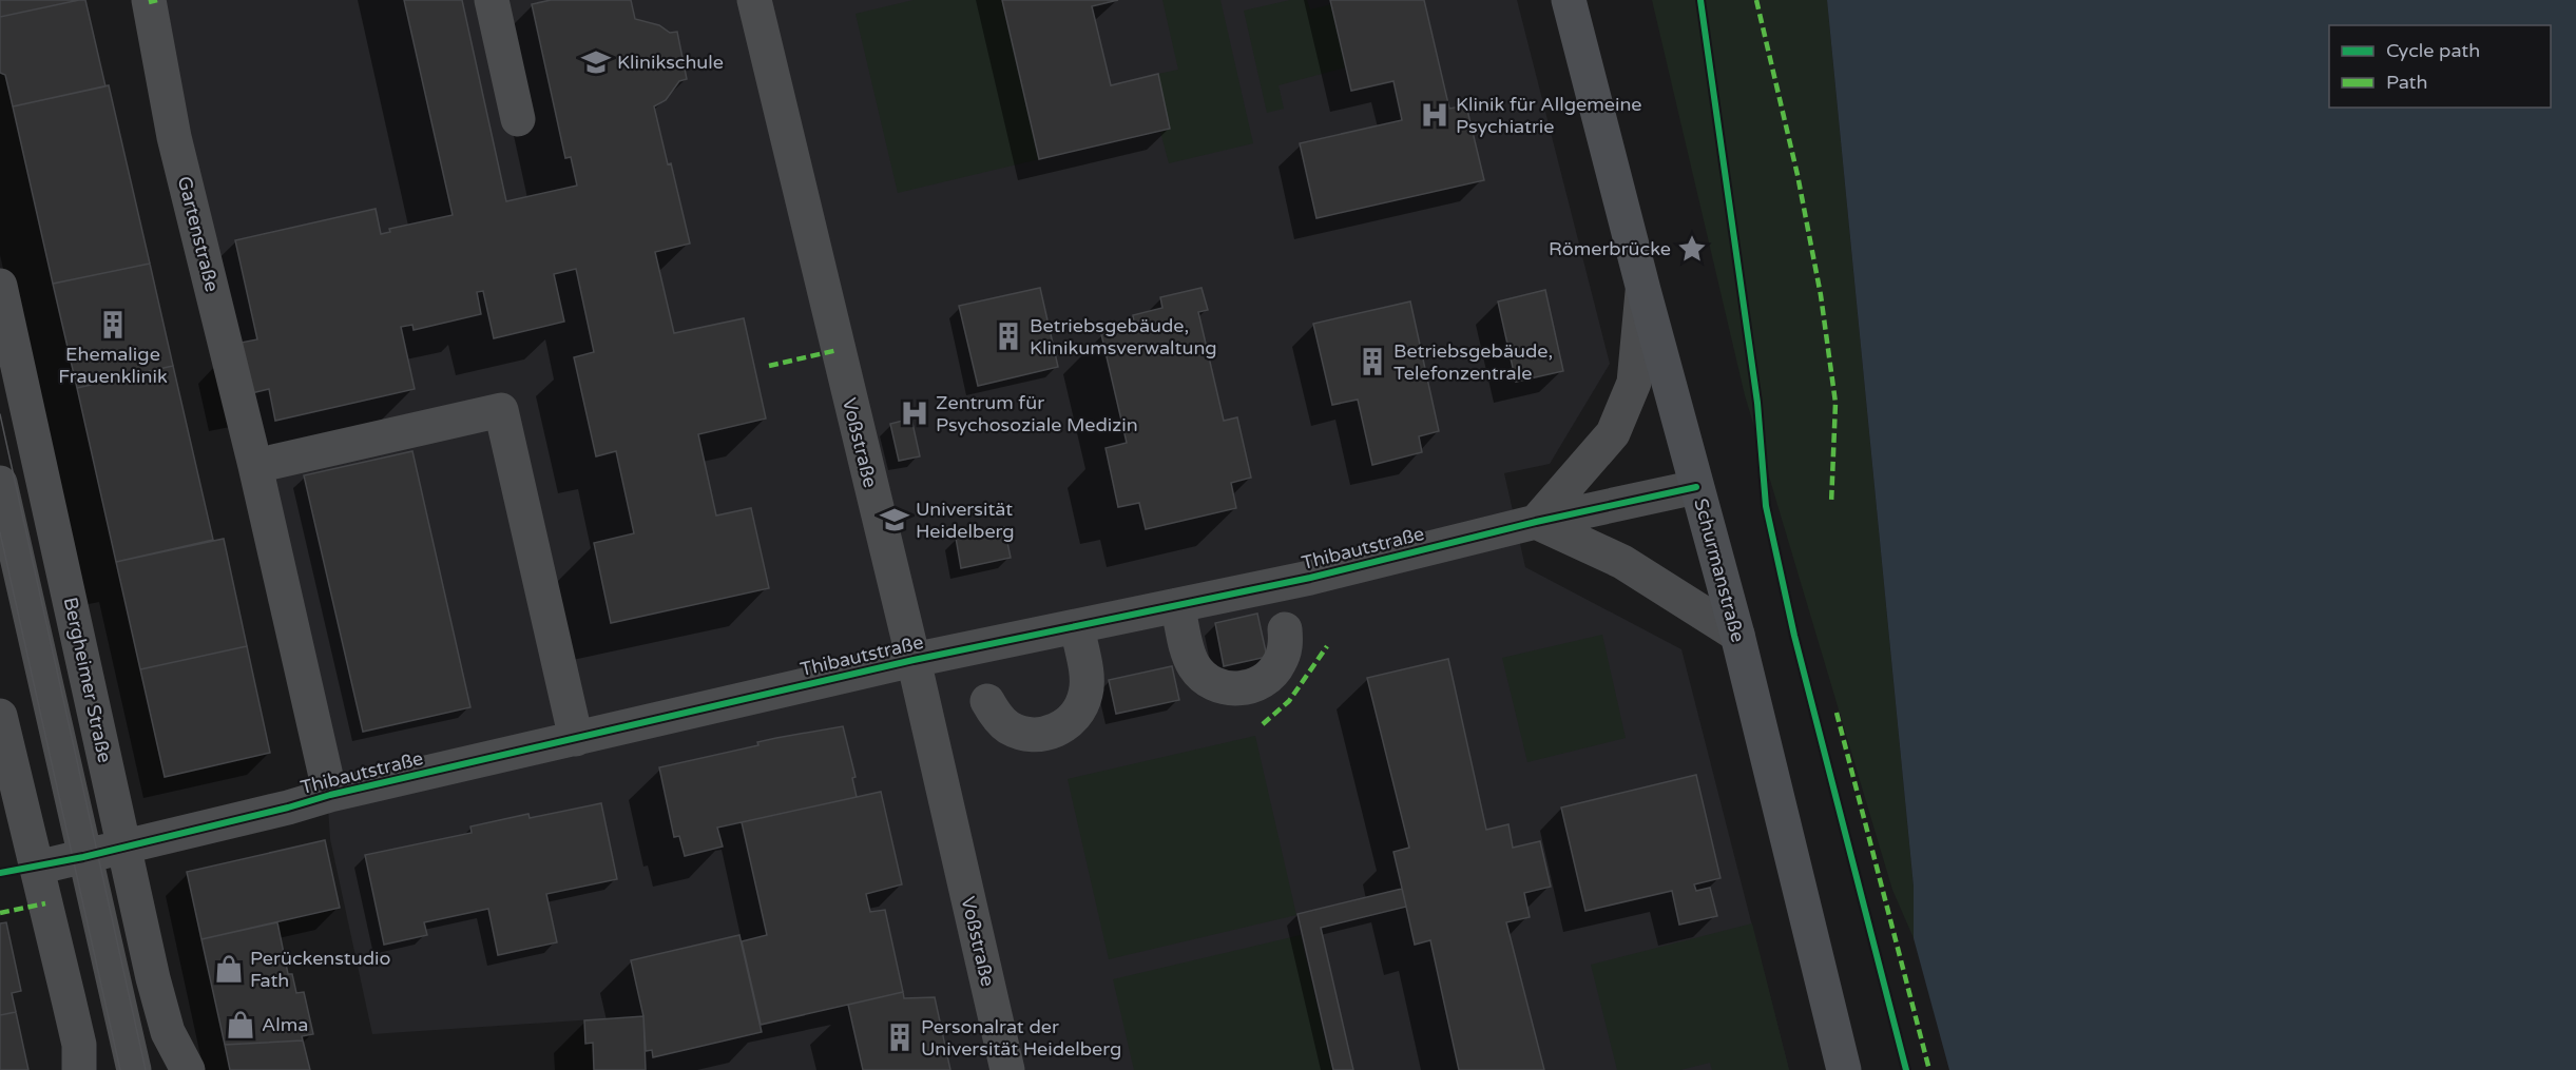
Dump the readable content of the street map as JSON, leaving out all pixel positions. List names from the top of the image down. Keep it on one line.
{"streets":{"main road":["Schurmanstraße"],"street":["Gartenstraße","Voßstraße","Thibautstraße","Bergheimer Straße"]},"crossings":[["Gartenstraße","Thibautstraße"],["Voßstraße","Thibautstraße"],["Thibautstraße","Schurmanstraße"],["Thibautstraße","Bergheimer Straße"]],"places":{"school or university":["Klinikschule","Universität Heidelberg"],"hospital":["Klinik für Allgemeine Psychiatrie","Zentrum für Psychosoziale Medizin"],"place":["Römerbrücke"],"building":["Ehemalige Frauenklinik","Betriebsgebäude, Klinikumsverwaltung","Betriebsgebäude, Telefonzentrale","Personalrat der Universität Heidelberg"],"shop":["Perückenstudio Fath","Alma"]},"legend":["Cycle path","Path"]}
